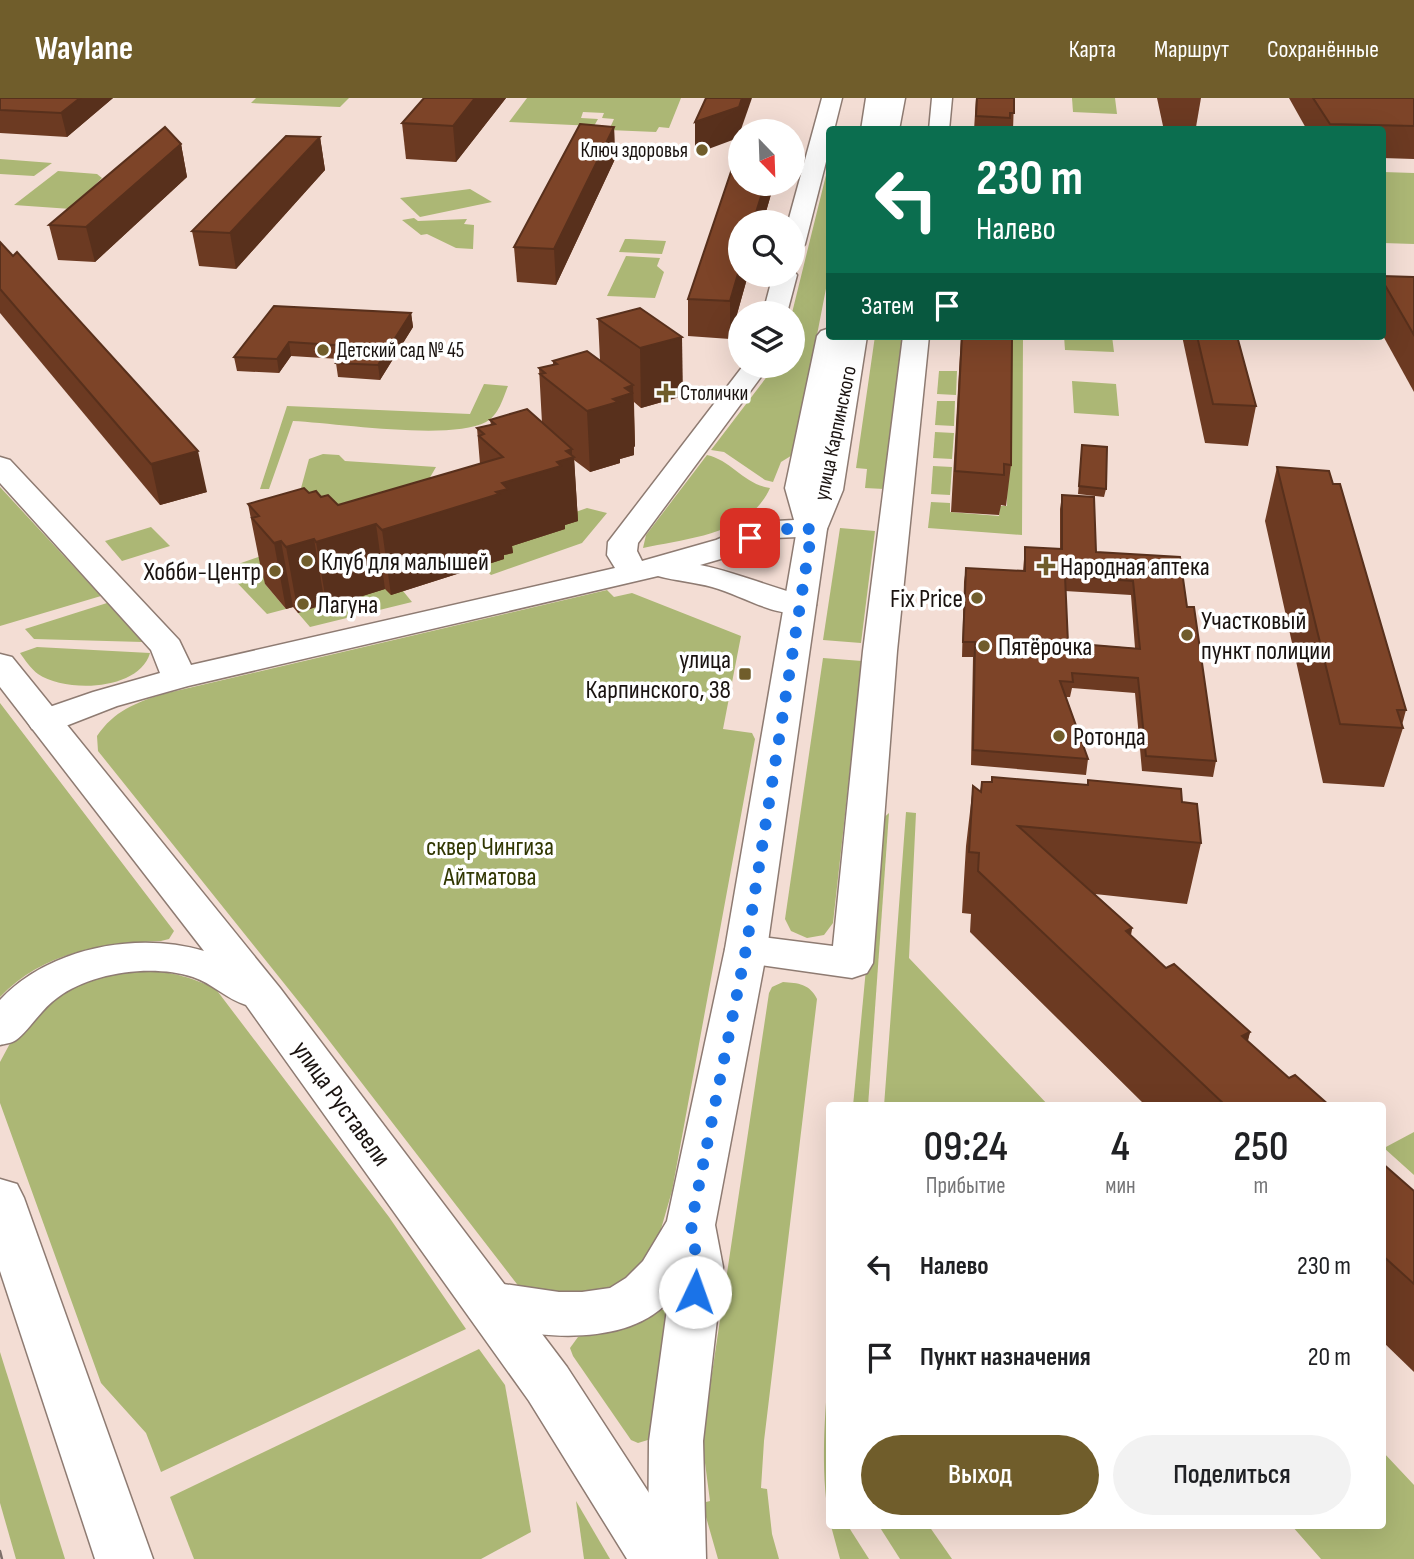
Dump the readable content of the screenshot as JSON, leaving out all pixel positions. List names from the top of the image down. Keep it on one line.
{"streets":{"street":["улица Карпинского","улица Руставели"]},"crossings":[["улица Карпинского","улица Руставели"]],"parks":["сквер Чингиза Айтматова"],"places":{"other":["Ключ здоровья","Детский сад № 45","Клуб для малышей","Хобби-Центр","Fix Price","Лагуна","Участковый пункт полиции","Пятёрочка","Ротонда"],"health":["Столички","Народная аптека"],"transit":["улица Карпинского, 38"]},"north":"bottom right","page":{"header":"Waylane","nav":["Карта","Маршрут","Сохранённые"],"turn":["230 m","Налево"],"then":"Затем","eta":["09:24","Прибытие","4","мин","250","m"],"list":[{"name":"Налево","value":"230 m"},{"name":"Пункт назначения","value":"20 m"}],"buttons":["Выход","Поделиться"]}}
